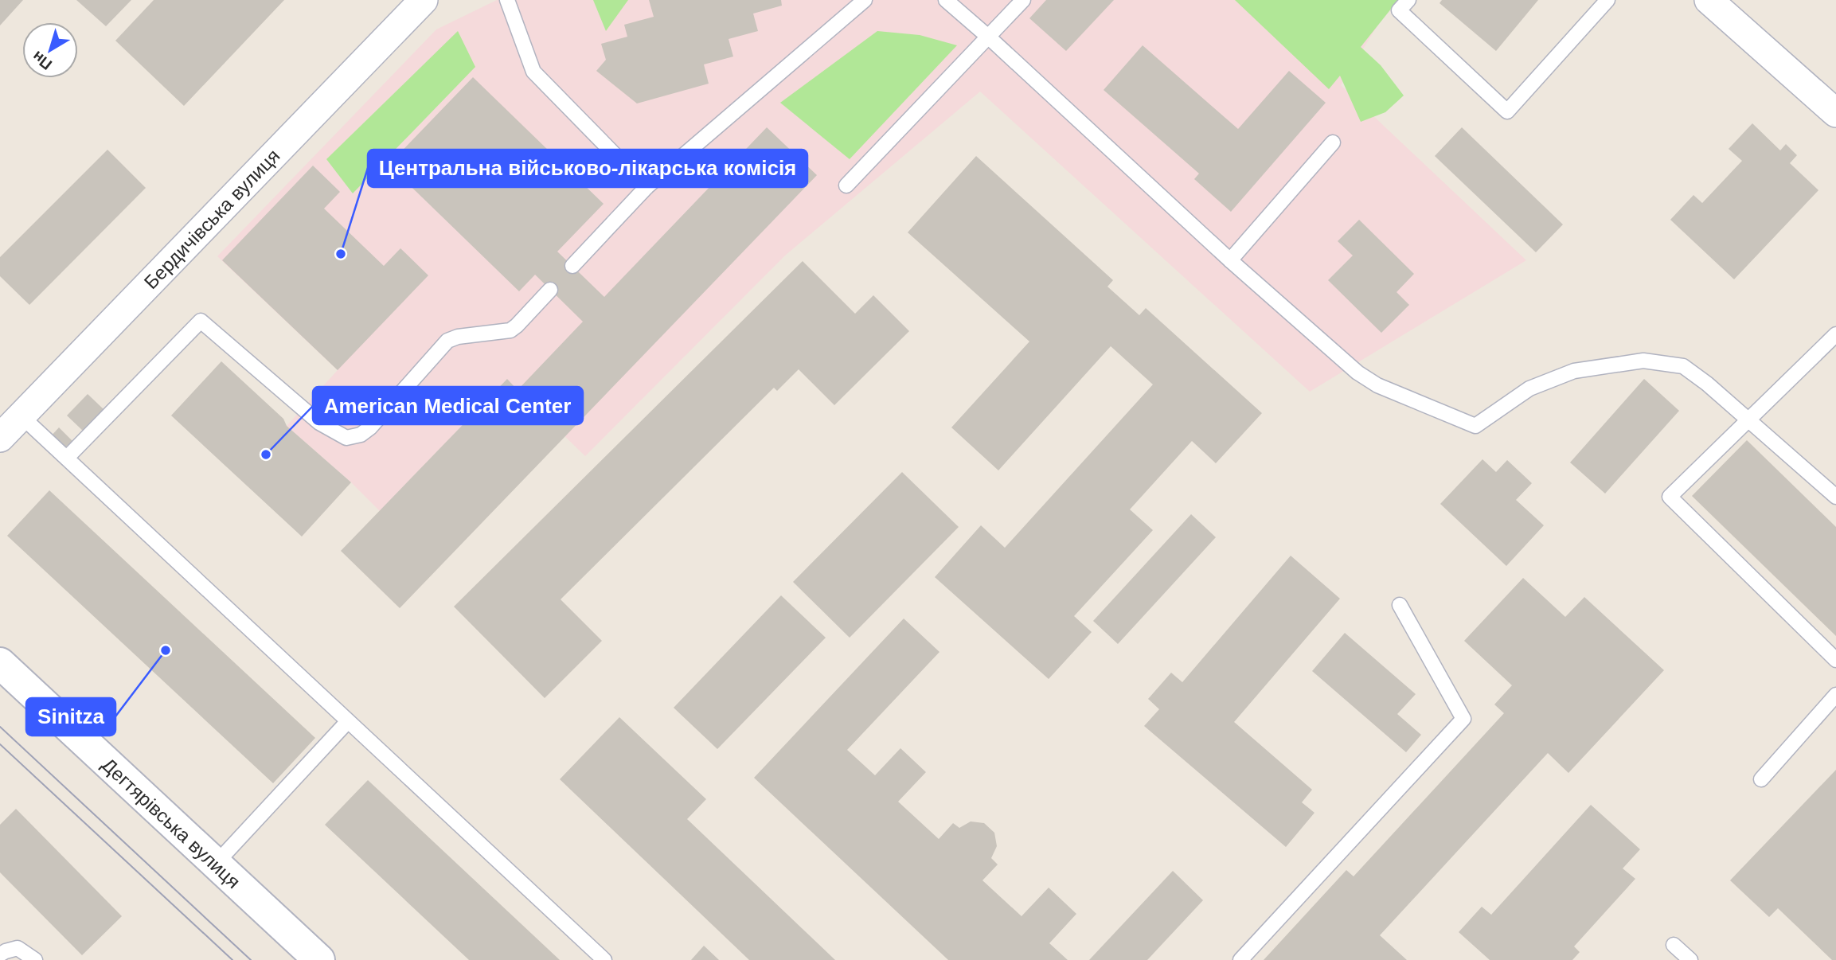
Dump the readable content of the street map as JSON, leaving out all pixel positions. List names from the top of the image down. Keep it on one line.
{"streets":{"main road":["Дегтярівська вулиця"],"street":["Бердичівська вулиця"]},"places":["Центральна військово-лікарська комісія","American Medical Center","Sinitza"],"north":"bottom left"}
